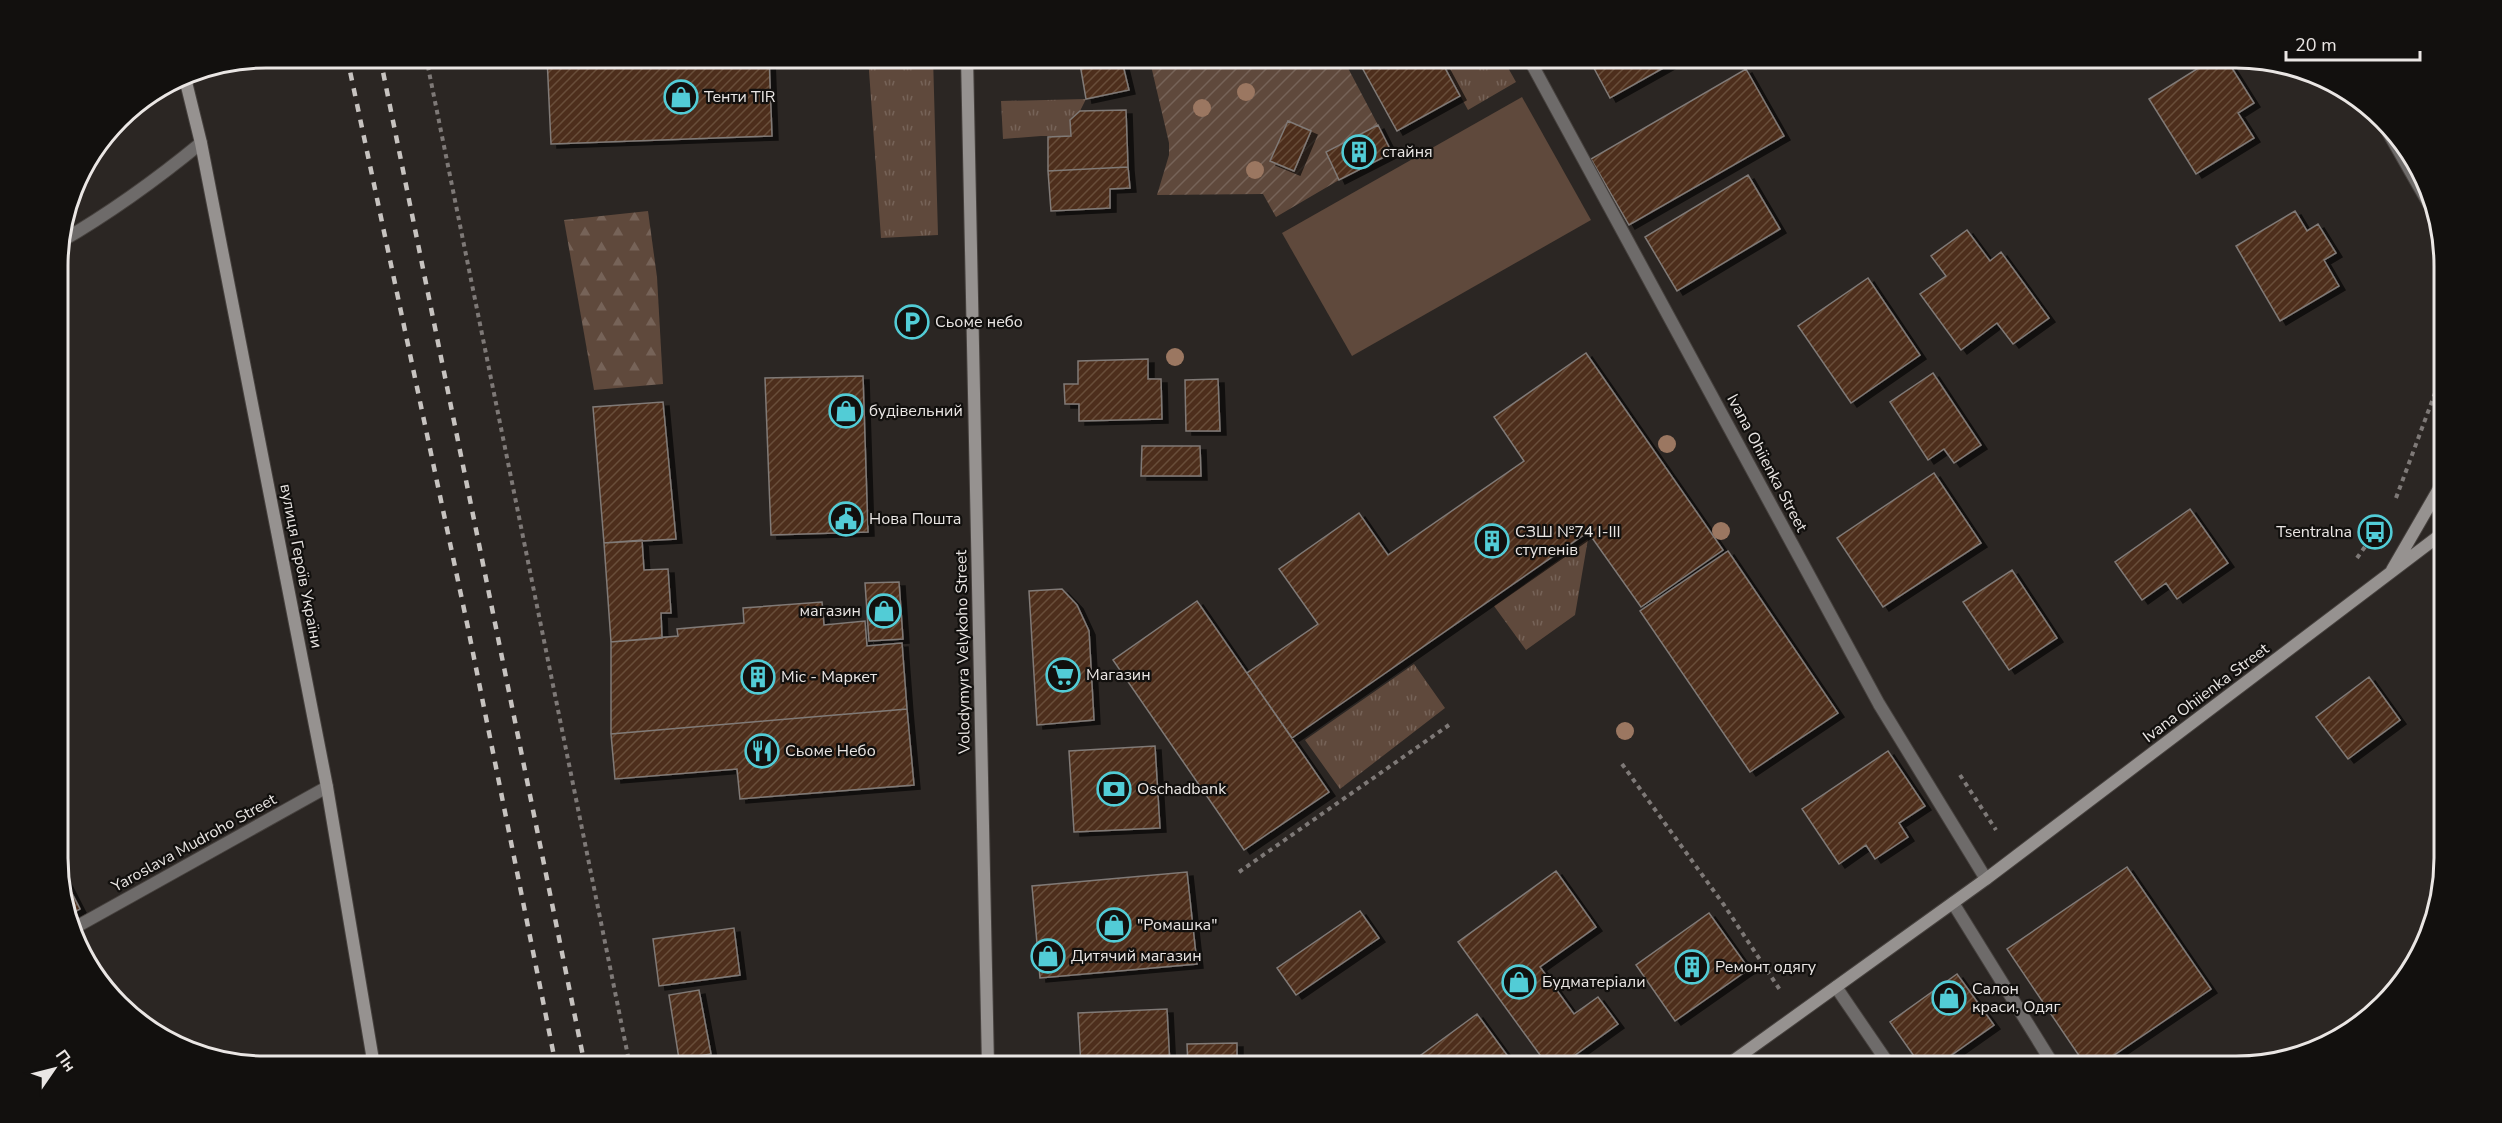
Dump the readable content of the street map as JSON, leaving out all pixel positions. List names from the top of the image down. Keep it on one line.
{"streets":{"street":["Ivana Ohiienka Street","вулиця Героїв України","Volodymyra Velykoho Street","Yaroslava Mudroho Street"]},"crossings":[["вулиця Героїв України","Yaroslava Mudroho Street"]],"places":{"shop":["Тенти TIR","будівельний","магазин","\"Ромашка\"","Дитячий магазин","Будматеріали","Салон краси, Одяг"],"building":["стайня","СЗШ №74 І-ІІІ ступенів","Міс - Маркет","Ремонт одягу"],"parking":["Сьоме небо"],"public building":["Нова Пошта"],"bus stop":["Tsentralna"],"supermarket":["Магазин"],"restaurant":["Сьоме Небо"],"bank":["Oschadbank"]},"scale_bar":"20 m","north":"top right"}
